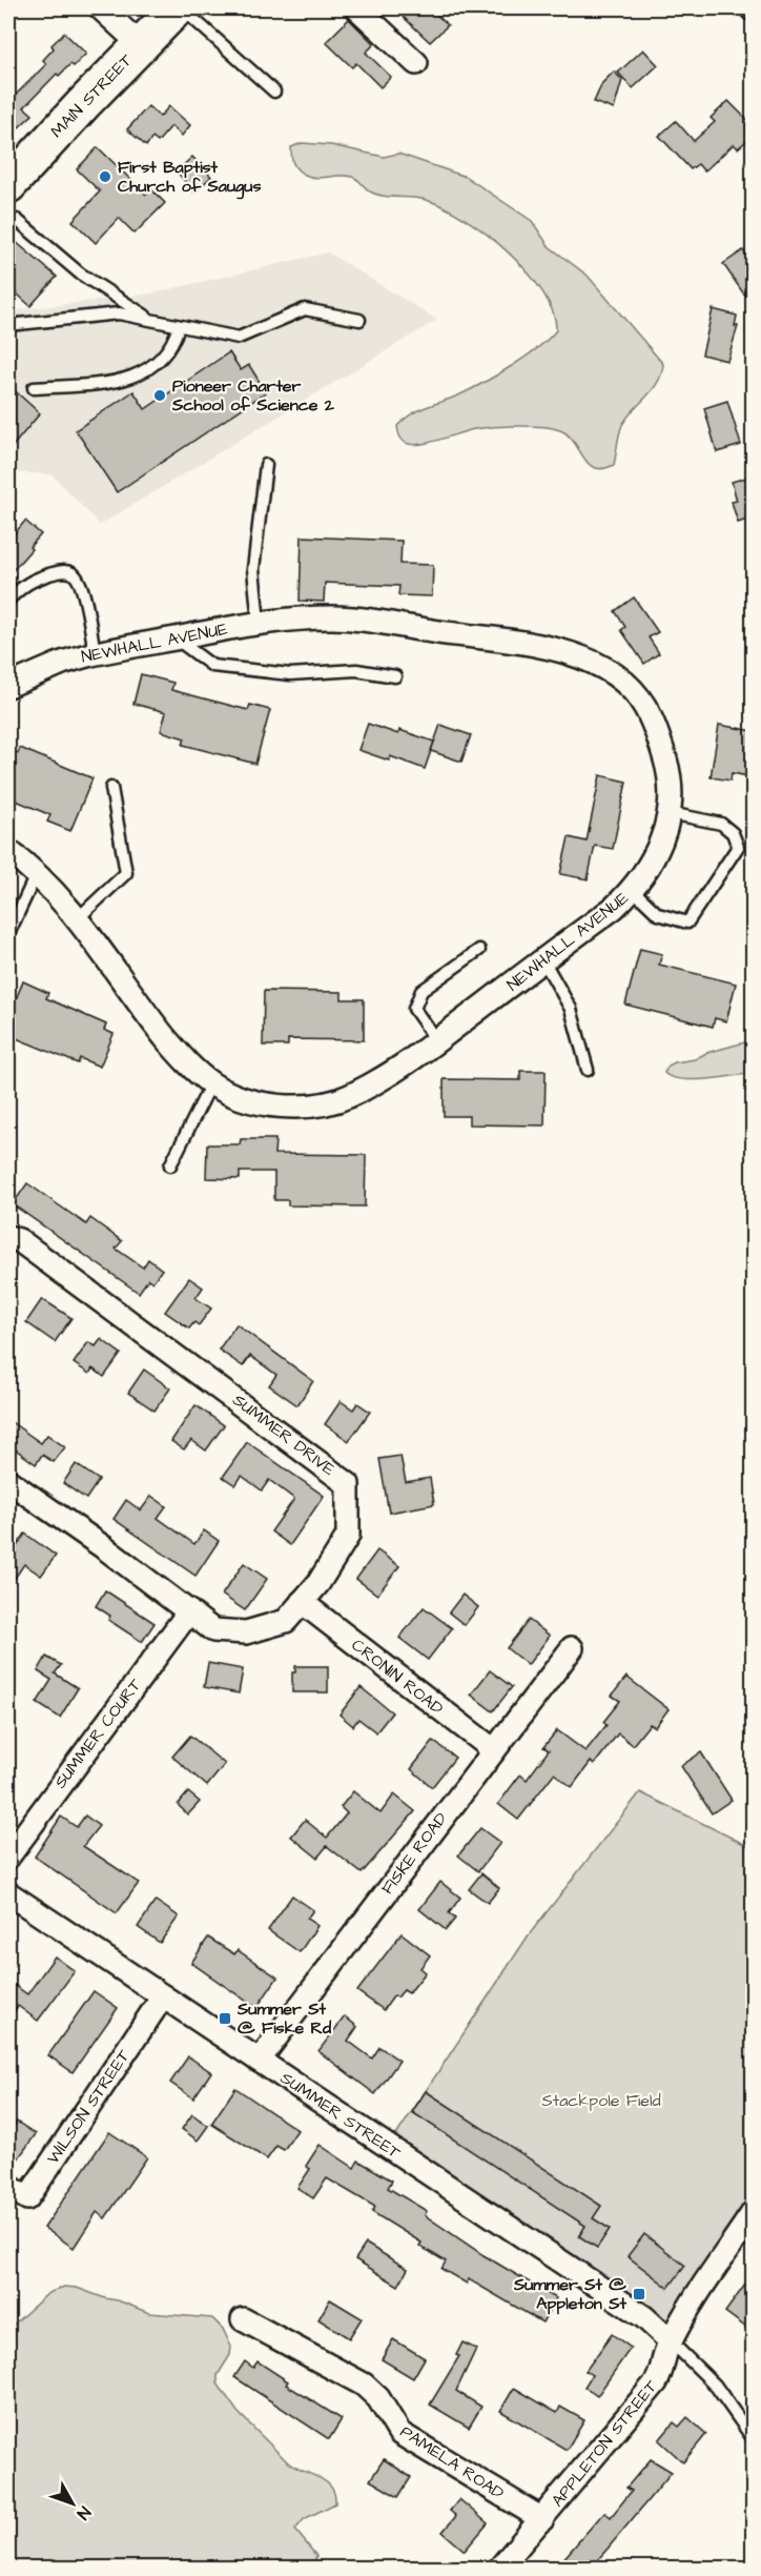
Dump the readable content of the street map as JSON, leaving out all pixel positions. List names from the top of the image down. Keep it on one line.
{"streets":{"main road":["MAIN STREET"],"street":["NEWHALL AVENUE","SUMMER DRIVE","CRONIN ROAD","SUMMER COURT","FISKE ROAD","WILSON STREET","SUMMER STREET","APPLETON STREET","PAMELA ROAD"]},"crossings":[["SUMMER DRIVE","CRONIN ROAD"],["SUMMER DRIVE","SUMMER COURT"],["CRONIN ROAD","FISKE ROAD"],["FISKE ROAD","SUMMER STREET"],["WILSON STREET","SUMMER STREET"],["SUMMER STREET","APPLETON STREET"],["APPLETON STREET","PAMELA ROAD"]],"parks":["Stackpole Field"],"places":{"other":["First Baptist Church of Saugus","Pioneer Charter School of Science 2"],"transit":["Summer St @ Fiske Rd","Summer St @ Appleton St"]},"north":"bottom right"}
